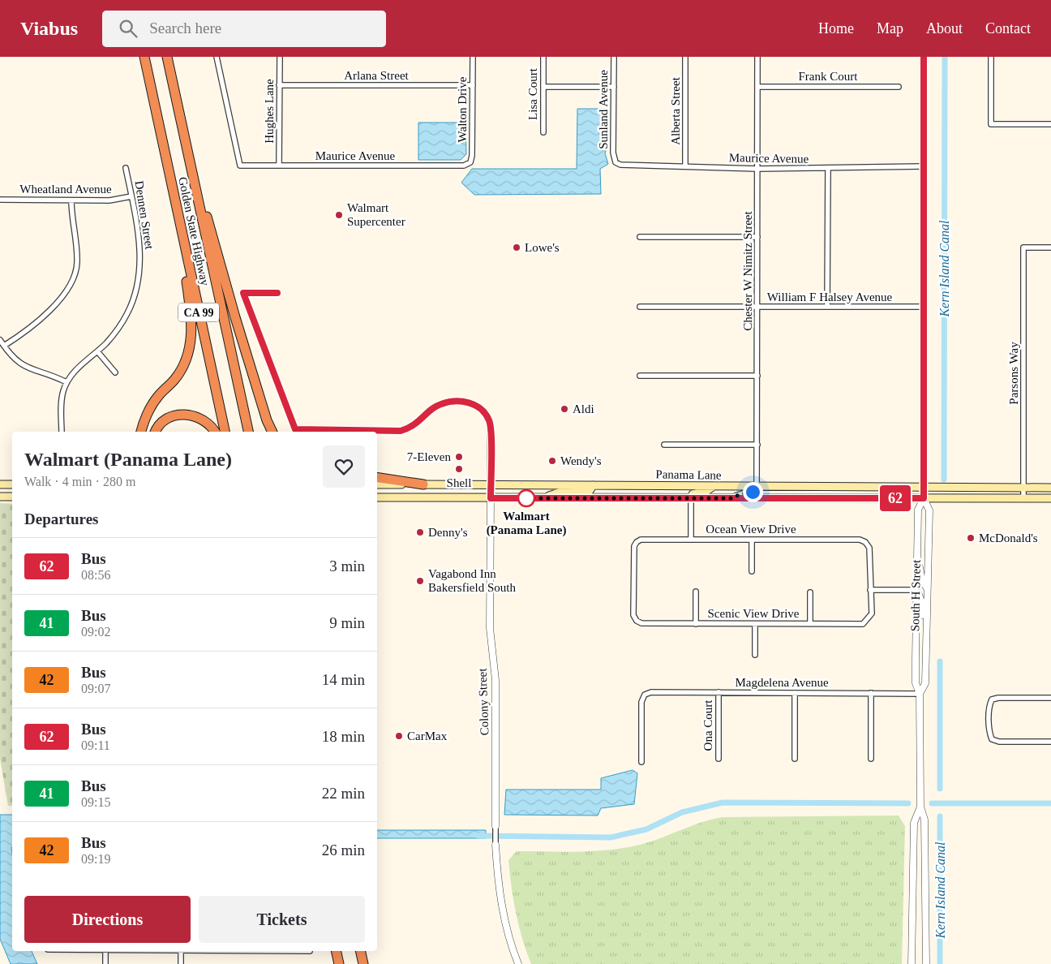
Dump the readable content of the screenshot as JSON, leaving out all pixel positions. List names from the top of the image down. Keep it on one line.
{"streets":{"highway":["Golden State Highway","CA 99"],"main road":["Panama Lane"],"street":["Arlana Street","Frank Court","Lisa Court","Walton Drive","Sunland Avenue","Hughes Lane","Alberta Street","Maurice Avenue","Wheatland Avenue","Dennen Street","Chester W Nimitz Street","William F Halsey Avenue","Parsons Way","Ocean View Drive","South H Street","Scenic View Drive","Magdelena Avenue","Colony Street","Ona Court"]},"crossings":[["Arlana Street","Walton Drive"],["Arlana Street","Hughes Lane"],["Frank Court","Chester W Nimitz Street"],["Walton Drive","Maurice Avenue"],["Sunland Avenue","Maurice Avenue"],["Hughes Lane","Maurice Avenue"],["Alberta Street","Maurice Avenue"],["Maurice Avenue","Chester W Nimitz Street"],["Maurice Avenue","South H Street"],["Wheatland Avenue","Dennen Street"],["Chester W Nimitz Street","William F Halsey Avenue"],["Chester W Nimitz Street","Panama Lane"],["William F Halsey Avenue","South H Street"],["Parsons Way","Panama Lane"],["Panama Lane","South H Street"],["Panama Lane","Colony Street"],["Ocean View Drive","Scenic View Drive"],["South H Street","Magdelena Avenue"],["Magdelena Avenue","Ona Court"]],"water":["Kern Island Canal"],"places":["Walmart Supercenter","Lowe's","Aldi","7-Eleven","Wendy's","Shell","Walmart (Panama Lane)","Denny's","McDonald's","Vagabond Inn Bakersfield South","CarMax"],"lines":["bus line 62"],"page":{"header":"Viabus","search":"Search here","nav":["Home","Map","About","Contact"],"on_map":"62","heading":[["Walmart (Panama Lane)","Walk · 4 min · 280 m"],"Departures"],"list":[{"mark":"62","name":"Bus","note":"08:56","value":"3 min"},{"mark":"41","name":"Bus","note":"09:02","value":"9 min"},{"mark":"42","name":"Bus","note":"09:07","value":"14 min"},{"mark":"62","name":"Bus","note":"09:11","value":"18 min"},{"mark":"41","name":"Bus","note":"09:15","value":"22 min"},{"mark":"42","name":"Bus","note":"09:19","value":"26 min"}],"buttons":["Directions","Tickets"]}}
